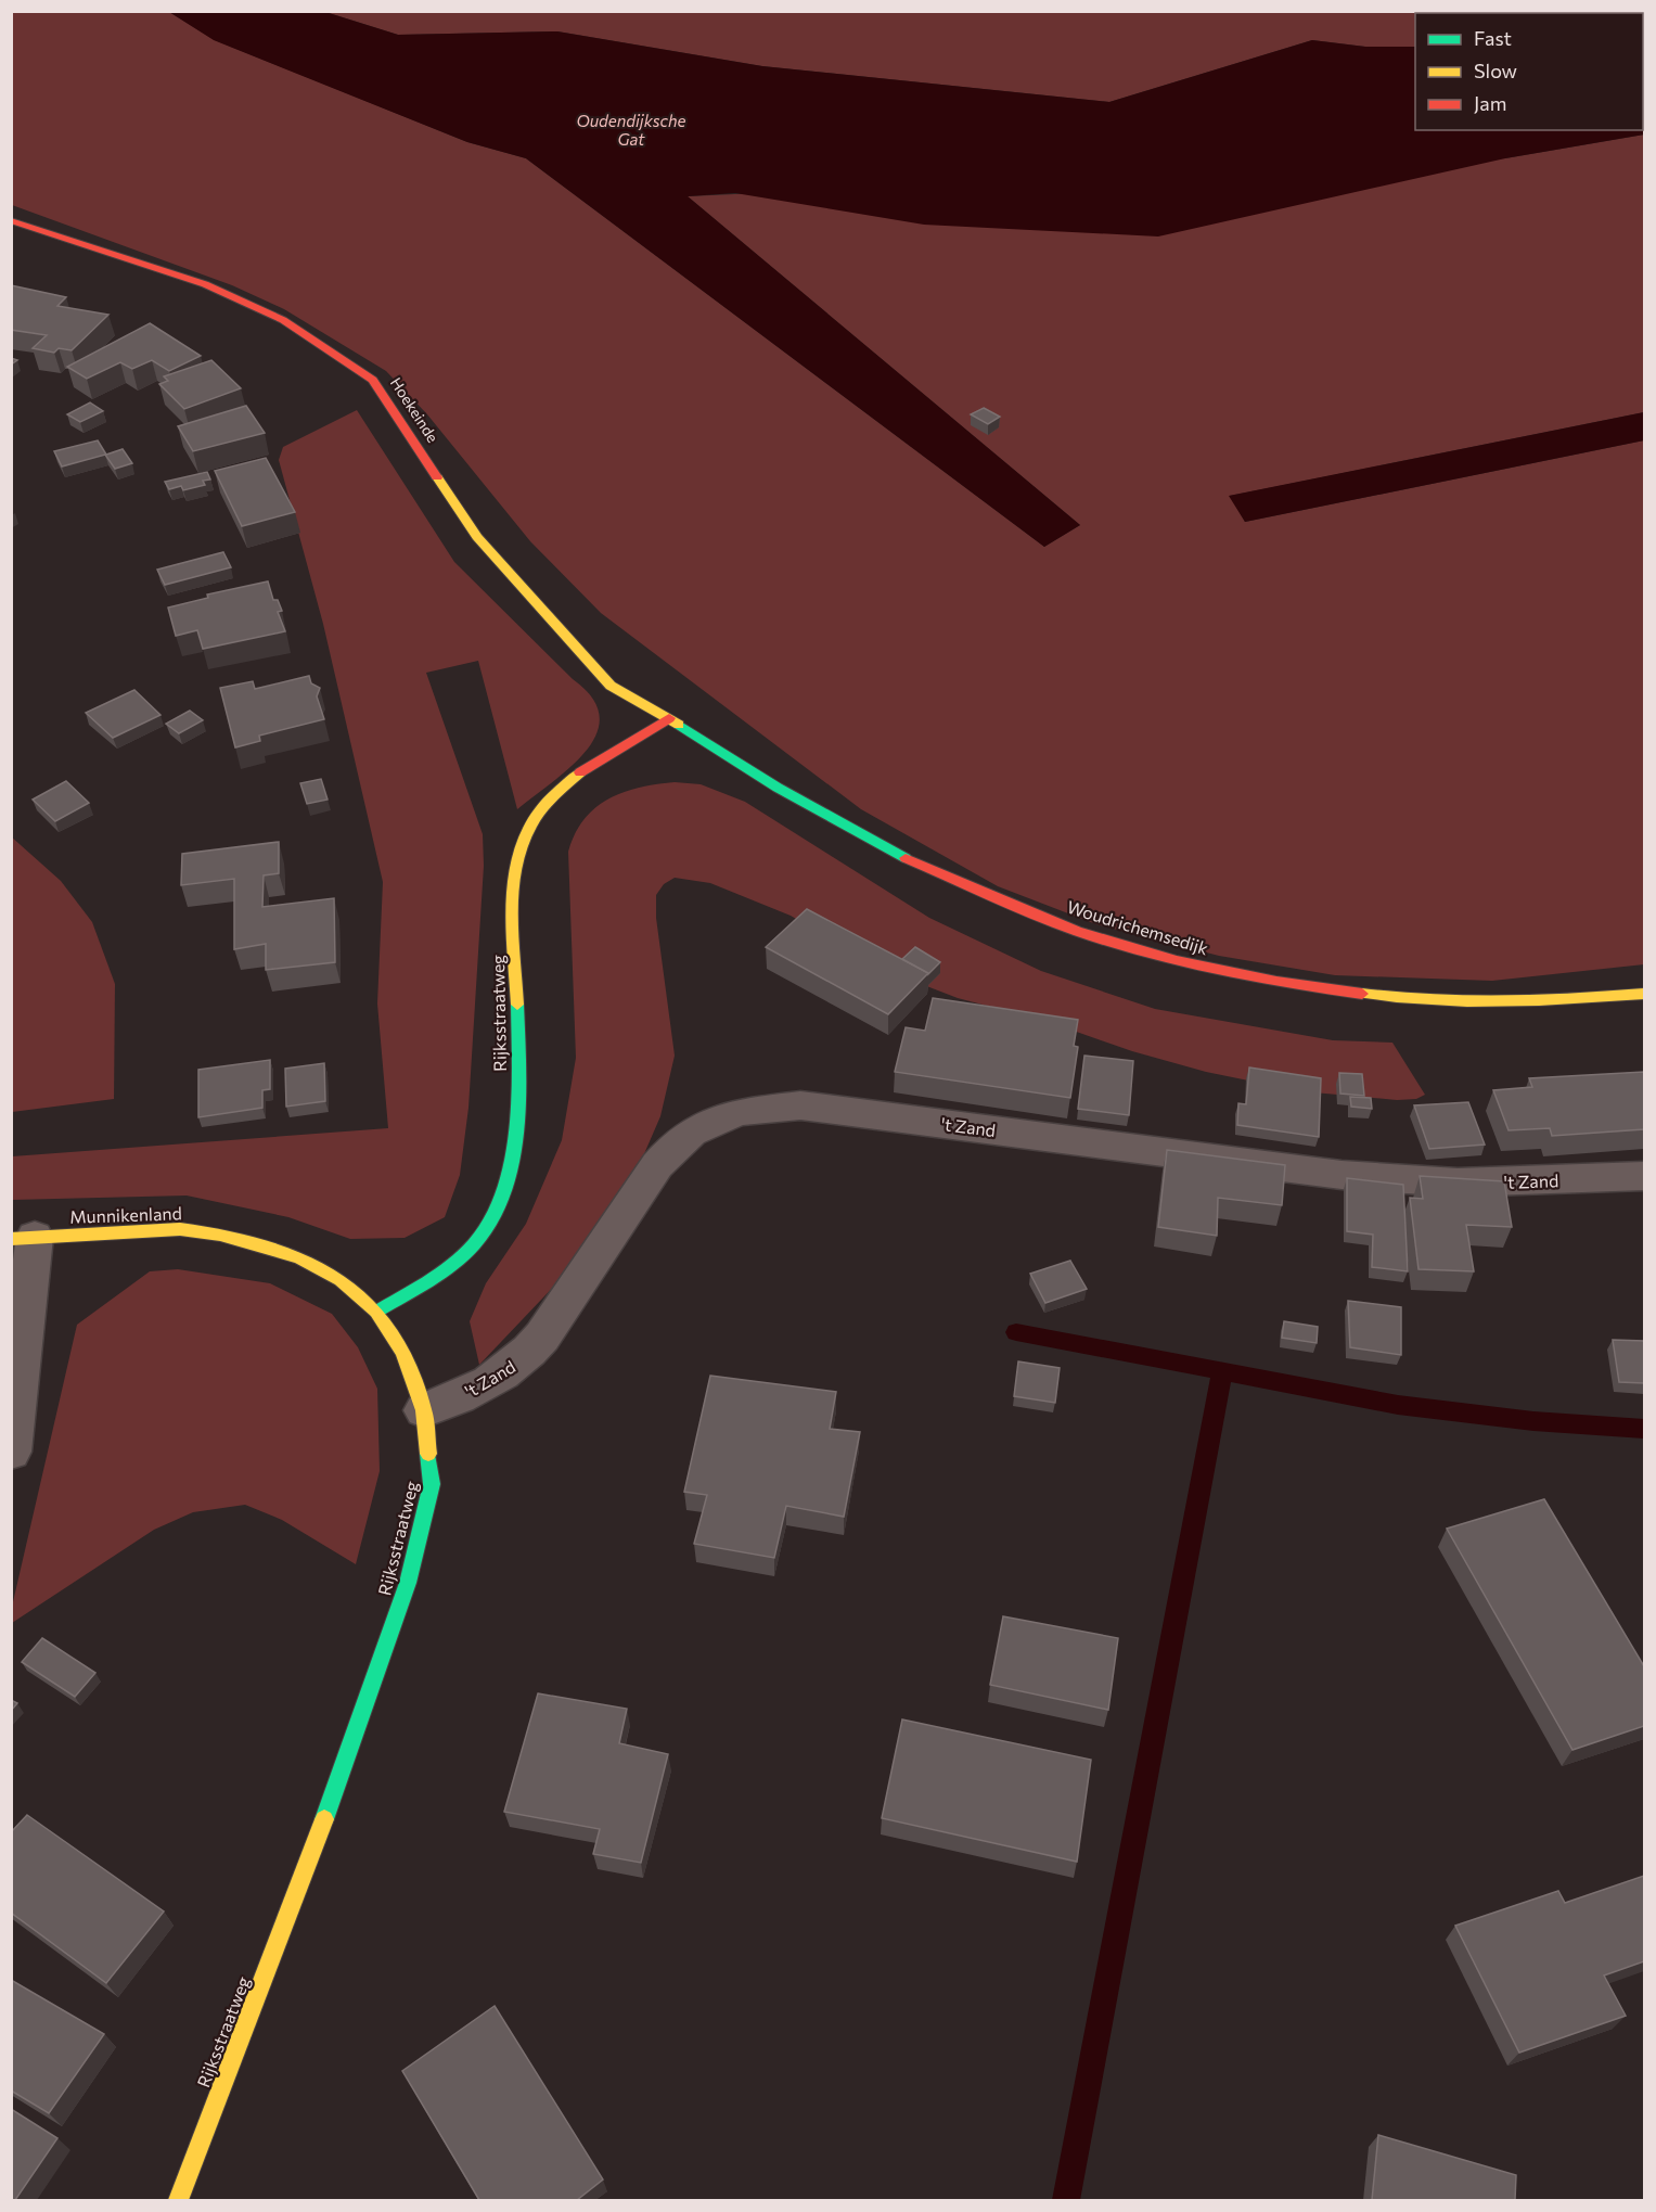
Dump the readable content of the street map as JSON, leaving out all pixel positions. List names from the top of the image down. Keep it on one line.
{"streets":{"street":["Hoekeinde","Woudrichemsedijk","Rijksstraatweg","'t Zand","Munnikenland"]},"crossings":[["Hoekeinde","Woudrichemsedijk"],["Hoekeinde","Rijksstraatweg"],["Woudrichemsedijk","Rijksstraatweg"],["Rijksstraatweg","'t Zand"],["Rijksstraatweg","Munnikenland"]],"water":["Oudendijksche Gat"],"legend":["Fast","Slow","Jam"]}
